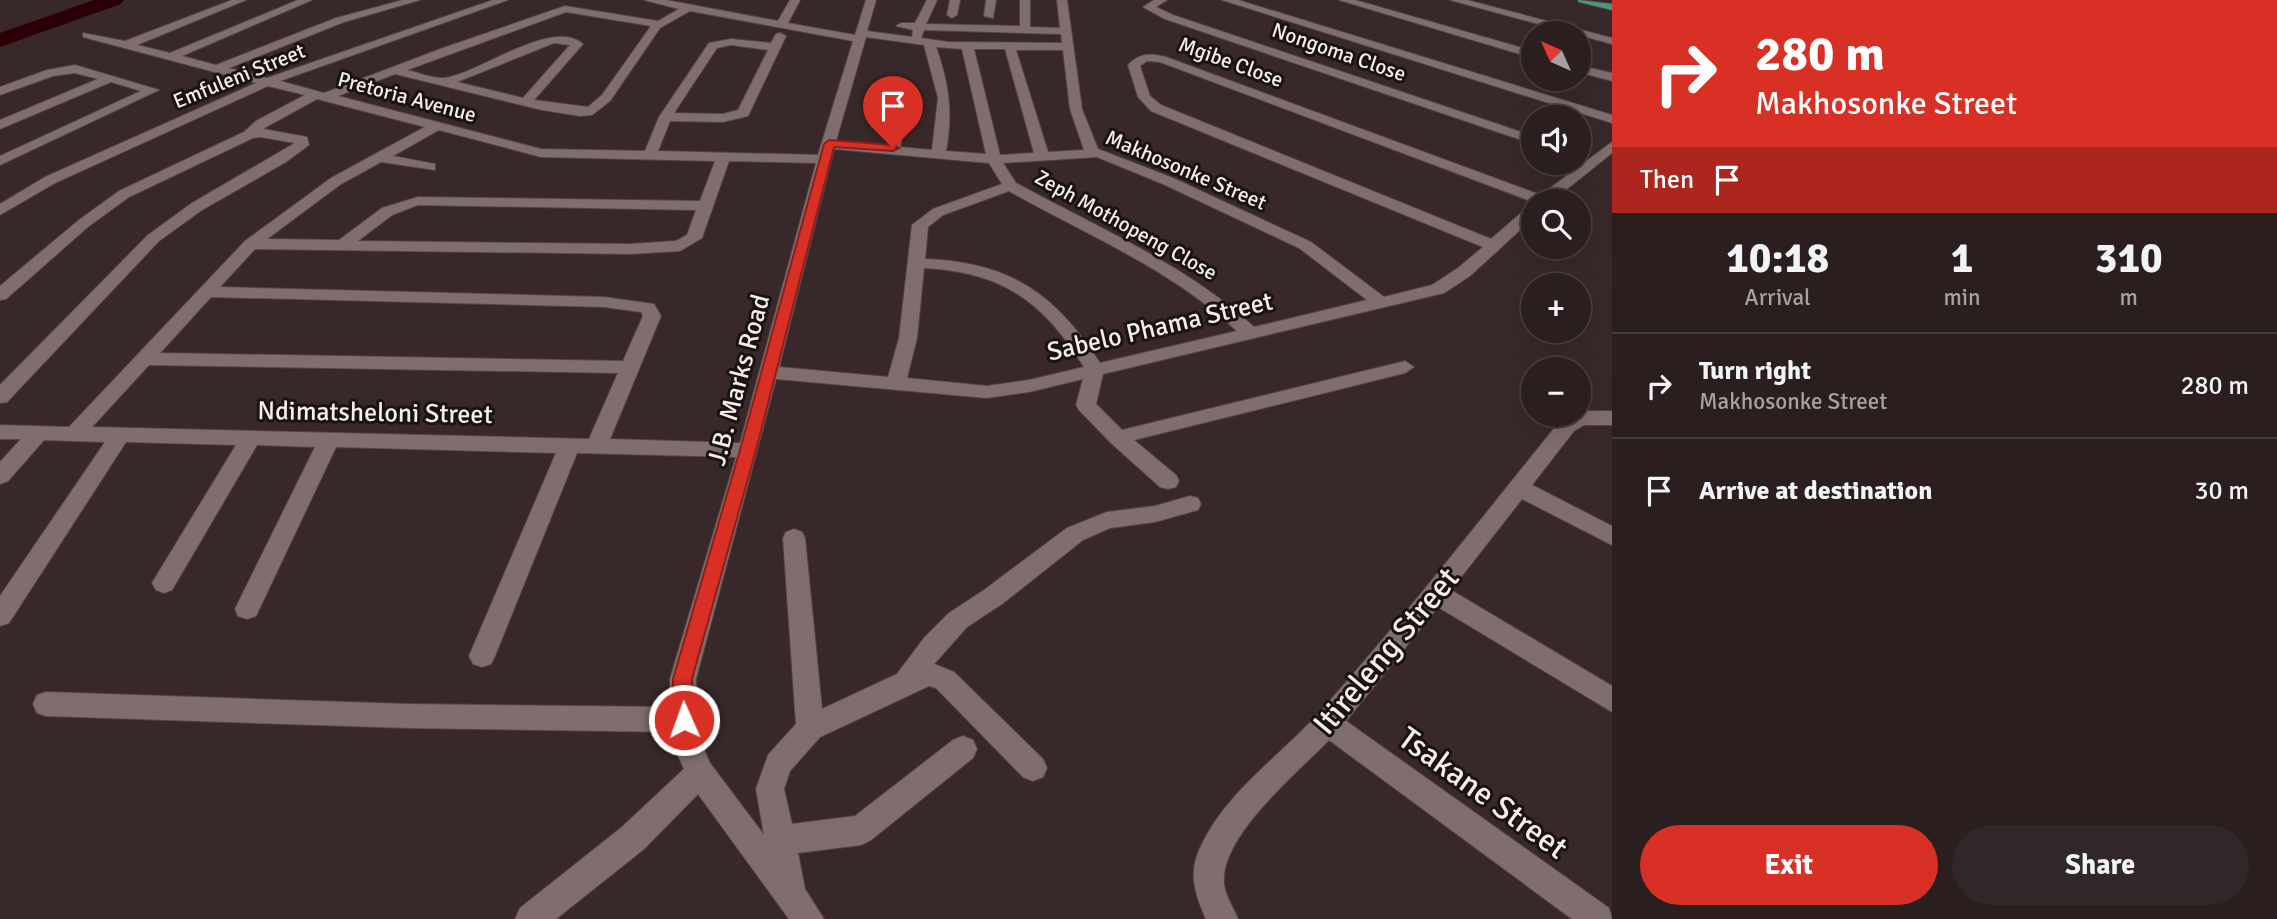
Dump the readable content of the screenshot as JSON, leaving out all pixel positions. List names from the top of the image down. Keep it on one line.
{"streets":{"street":["Nongoma Close","Mgibe Close","Emfuleni Street","Pretoria Avenue","Makhosonke Street","Zeph Mothopeng Close","Sabelo Phama Street","J.B. Marks Road","Ndimatsheloni Street","Itireleng Street","Tsakane Street"]},"crossings":[["Mgibe Close","Sabelo Phama Street"],["Emfuleni Street","Pretoria Avenue"],["Pretoria Avenue","Makhosonke Street"],["Pretoria Avenue","J.B. Marks Road"],["Makhosonke Street","Zeph Mothopeng Close"],["Makhosonke Street","Sabelo Phama Street"],["Makhosonke Street","J.B. Marks Road"],["Zeph Mothopeng Close","Sabelo Phama Street"],["Sabelo Phama Street","J.B. Marks Road"],["J.B. Marks Road","Ndimatsheloni Street"],["Itireleng Street","Tsakane Street"]],"north":"top left","page":{"turn":["280 m","Makhosonke Street"],"map_buttons":["+","−"],"then":"Then","eta":["10:18","Arrival","1","min","310","m"],"list":[{"name":"Turn right","note":"Makhosonke Street","value":"280 m"},{"name":"Arrive at destination","value":"30 m"}],"buttons":["Exit","Share"]}}
